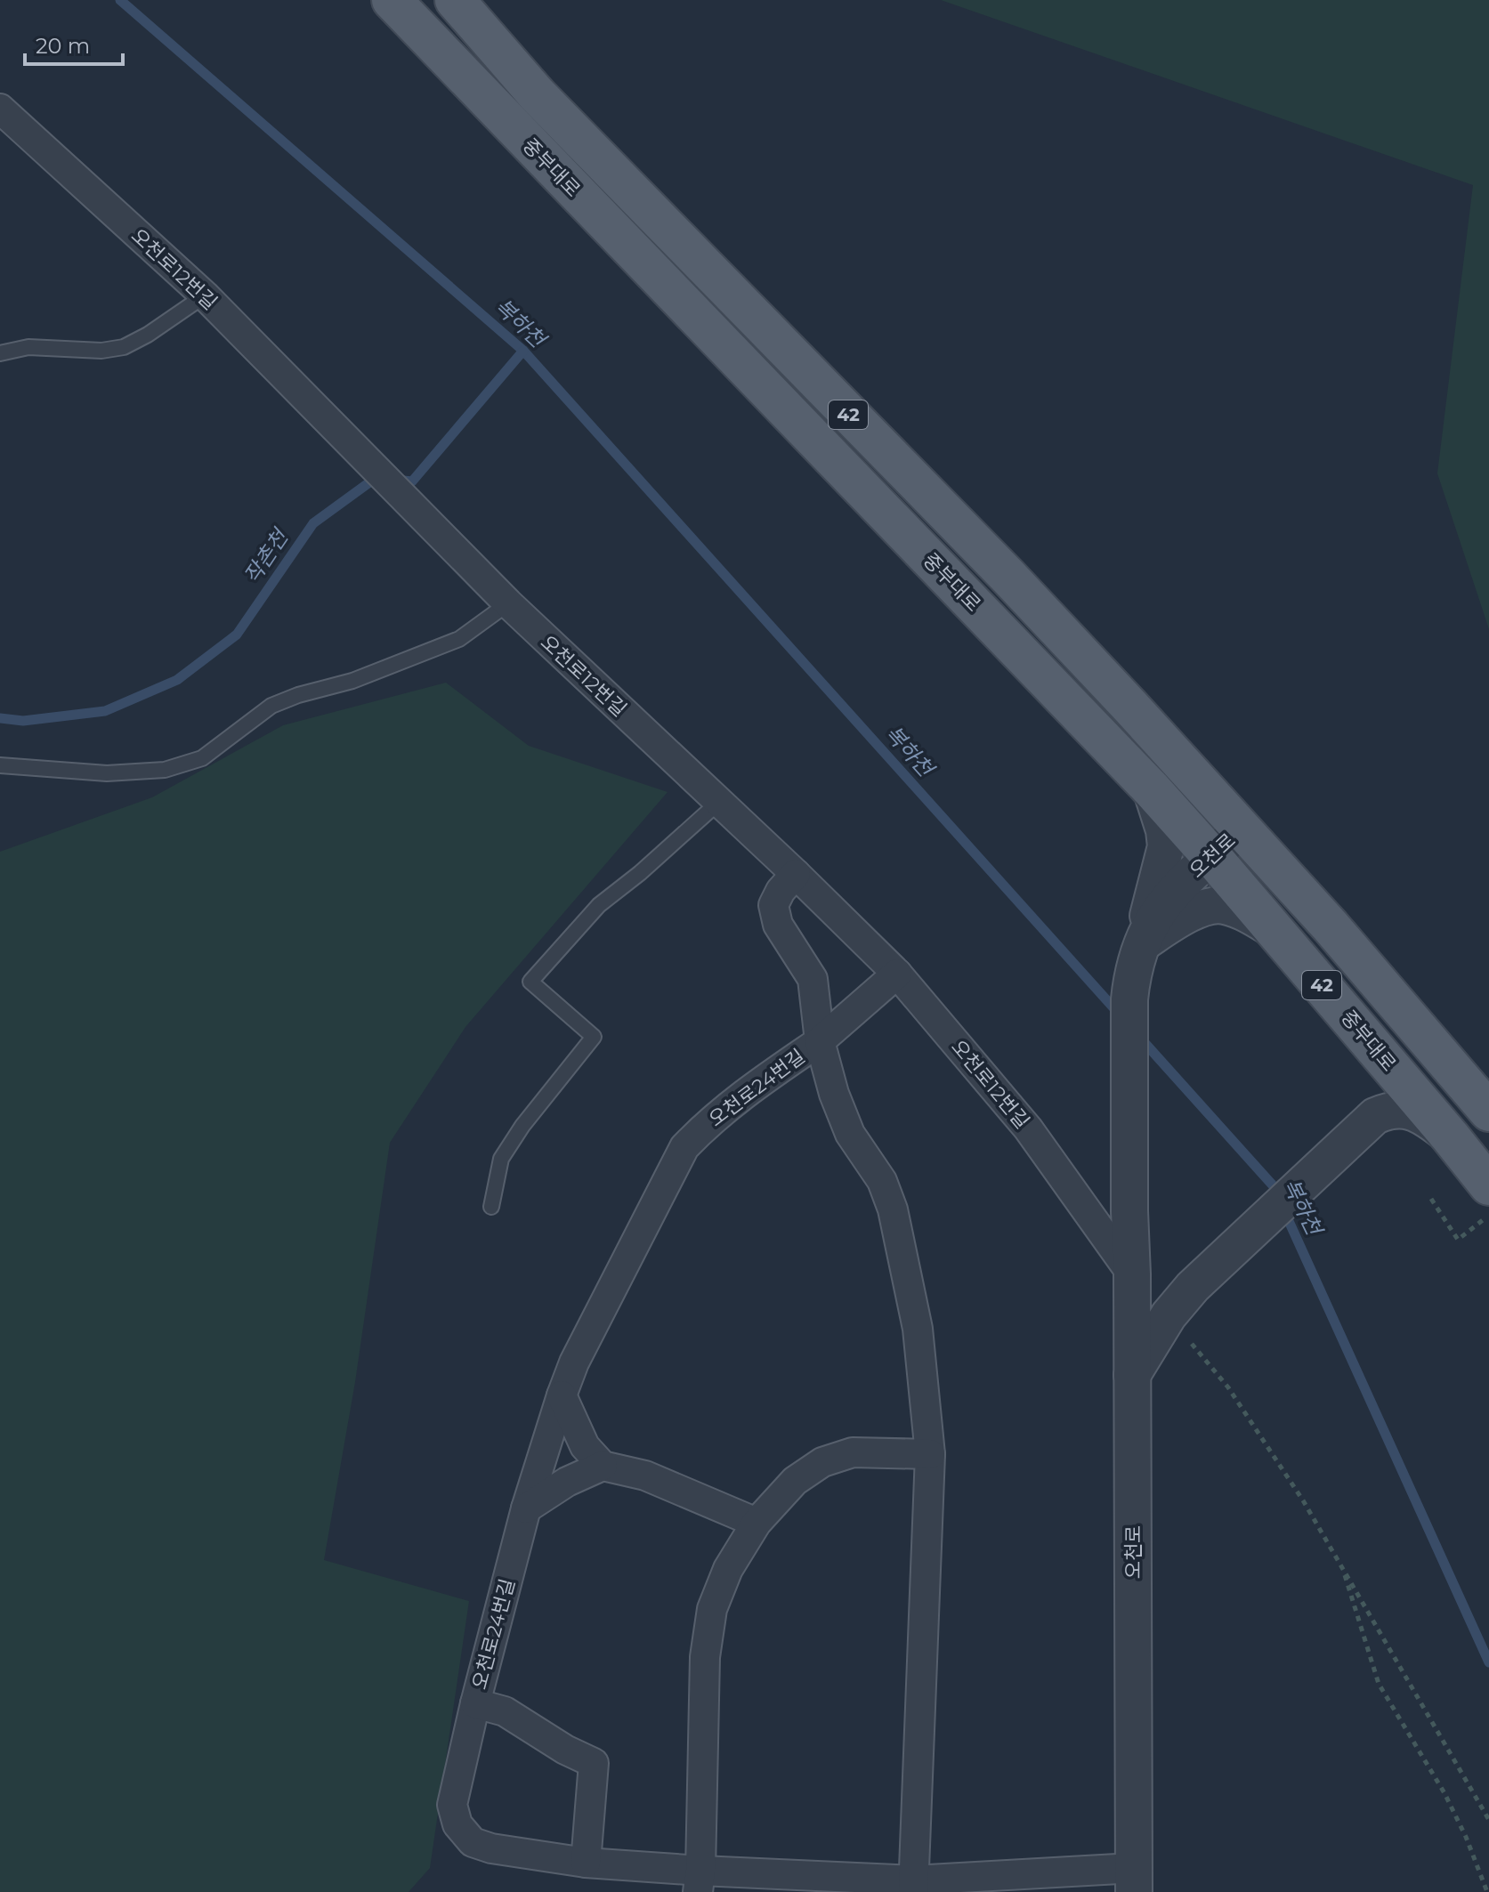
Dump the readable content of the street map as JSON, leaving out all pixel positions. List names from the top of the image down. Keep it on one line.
{"streets":{"main road":["중부대로","42"],"street":["오천로12번길","오천로","오천로24번길"]},"crossings":[["중부대로","오천로"],["오천로12번길","오천로"],["오천로12번길","오천로24번길"],["오천로","오천로24번길"]],"water":["복하천","작촌천"],"scale_bar":"20 m"}
